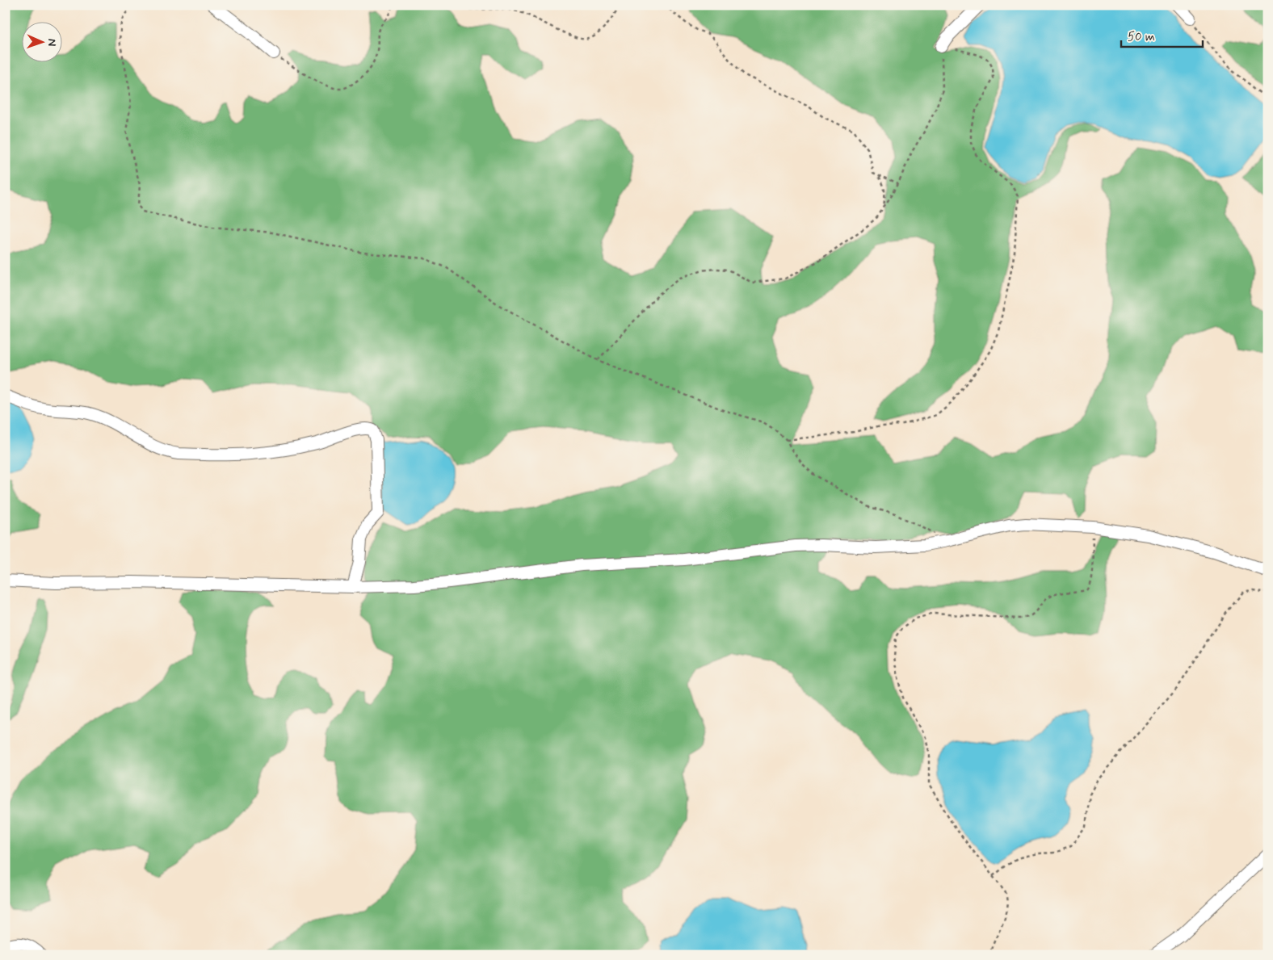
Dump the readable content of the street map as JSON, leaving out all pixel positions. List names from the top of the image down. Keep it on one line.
{"scale_bar":"50 m","north":"right"}
